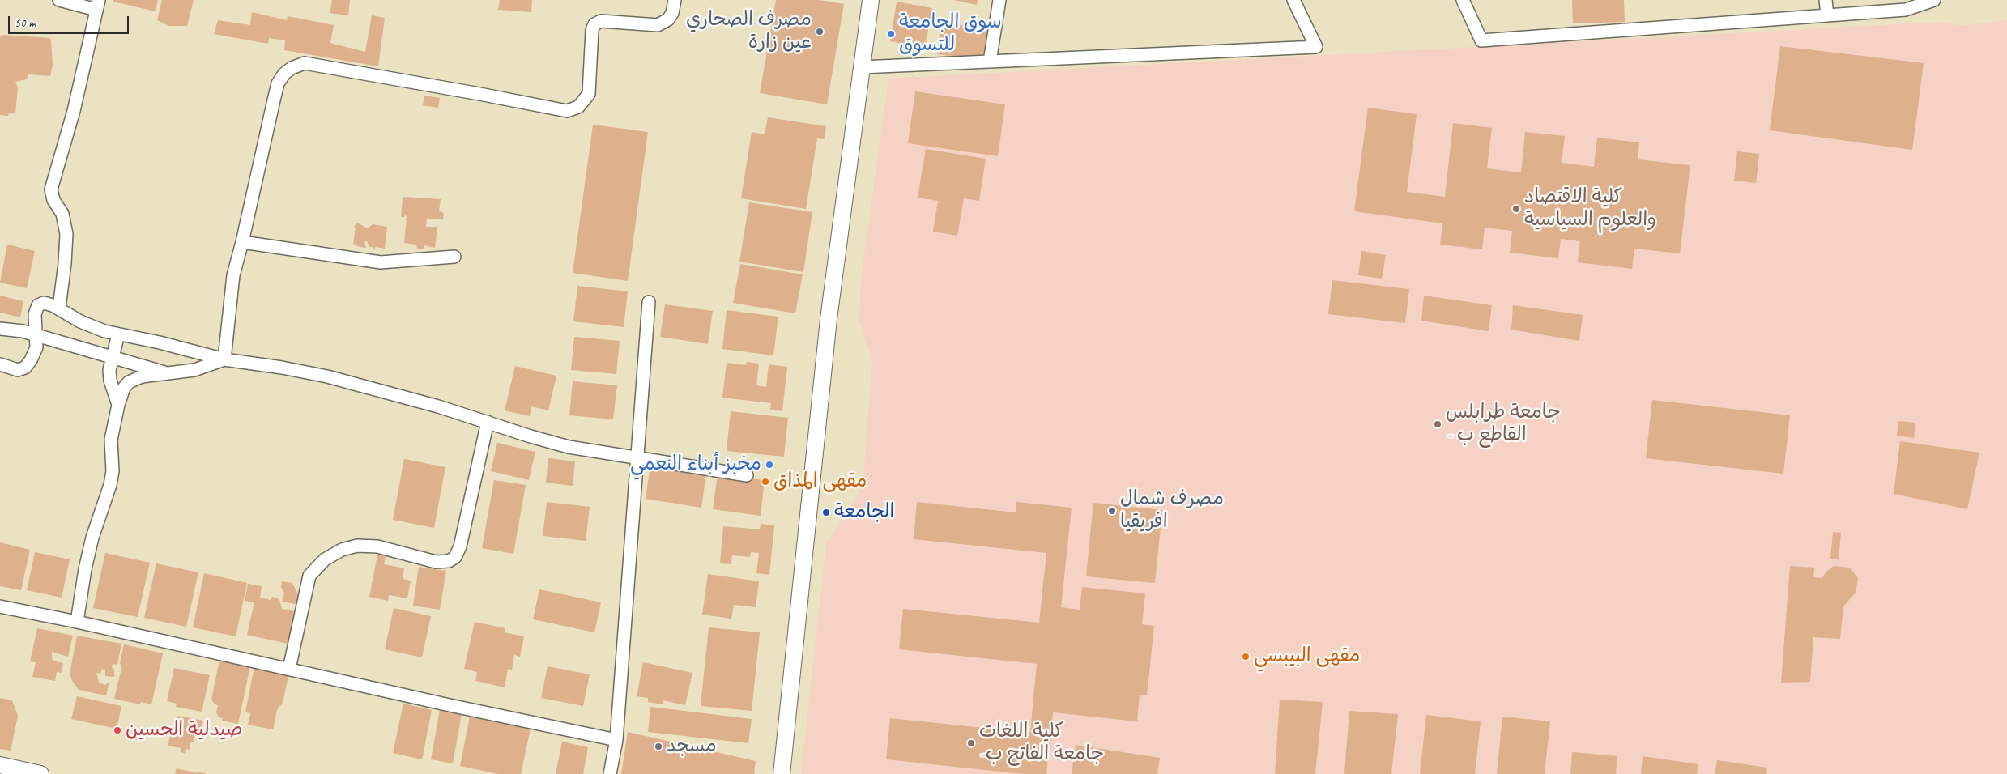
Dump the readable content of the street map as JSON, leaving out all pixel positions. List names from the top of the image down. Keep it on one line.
{"places":["مصرف الصحاري عين زارة","سوق الجامعة للتسوق","كلية الاقتصاد والعلوم السياسية","جامعة طرابلس - القاطع ب","مخبز أبناء النعمي","مقهى المذاق","مصرف شمال افريقيا","الجامعة","مقهى البيبسي","صيدلية الحسين","كلية اللغات -جامعة الفاتح ب","مسجد"],"scale_bar":"50 m"}
